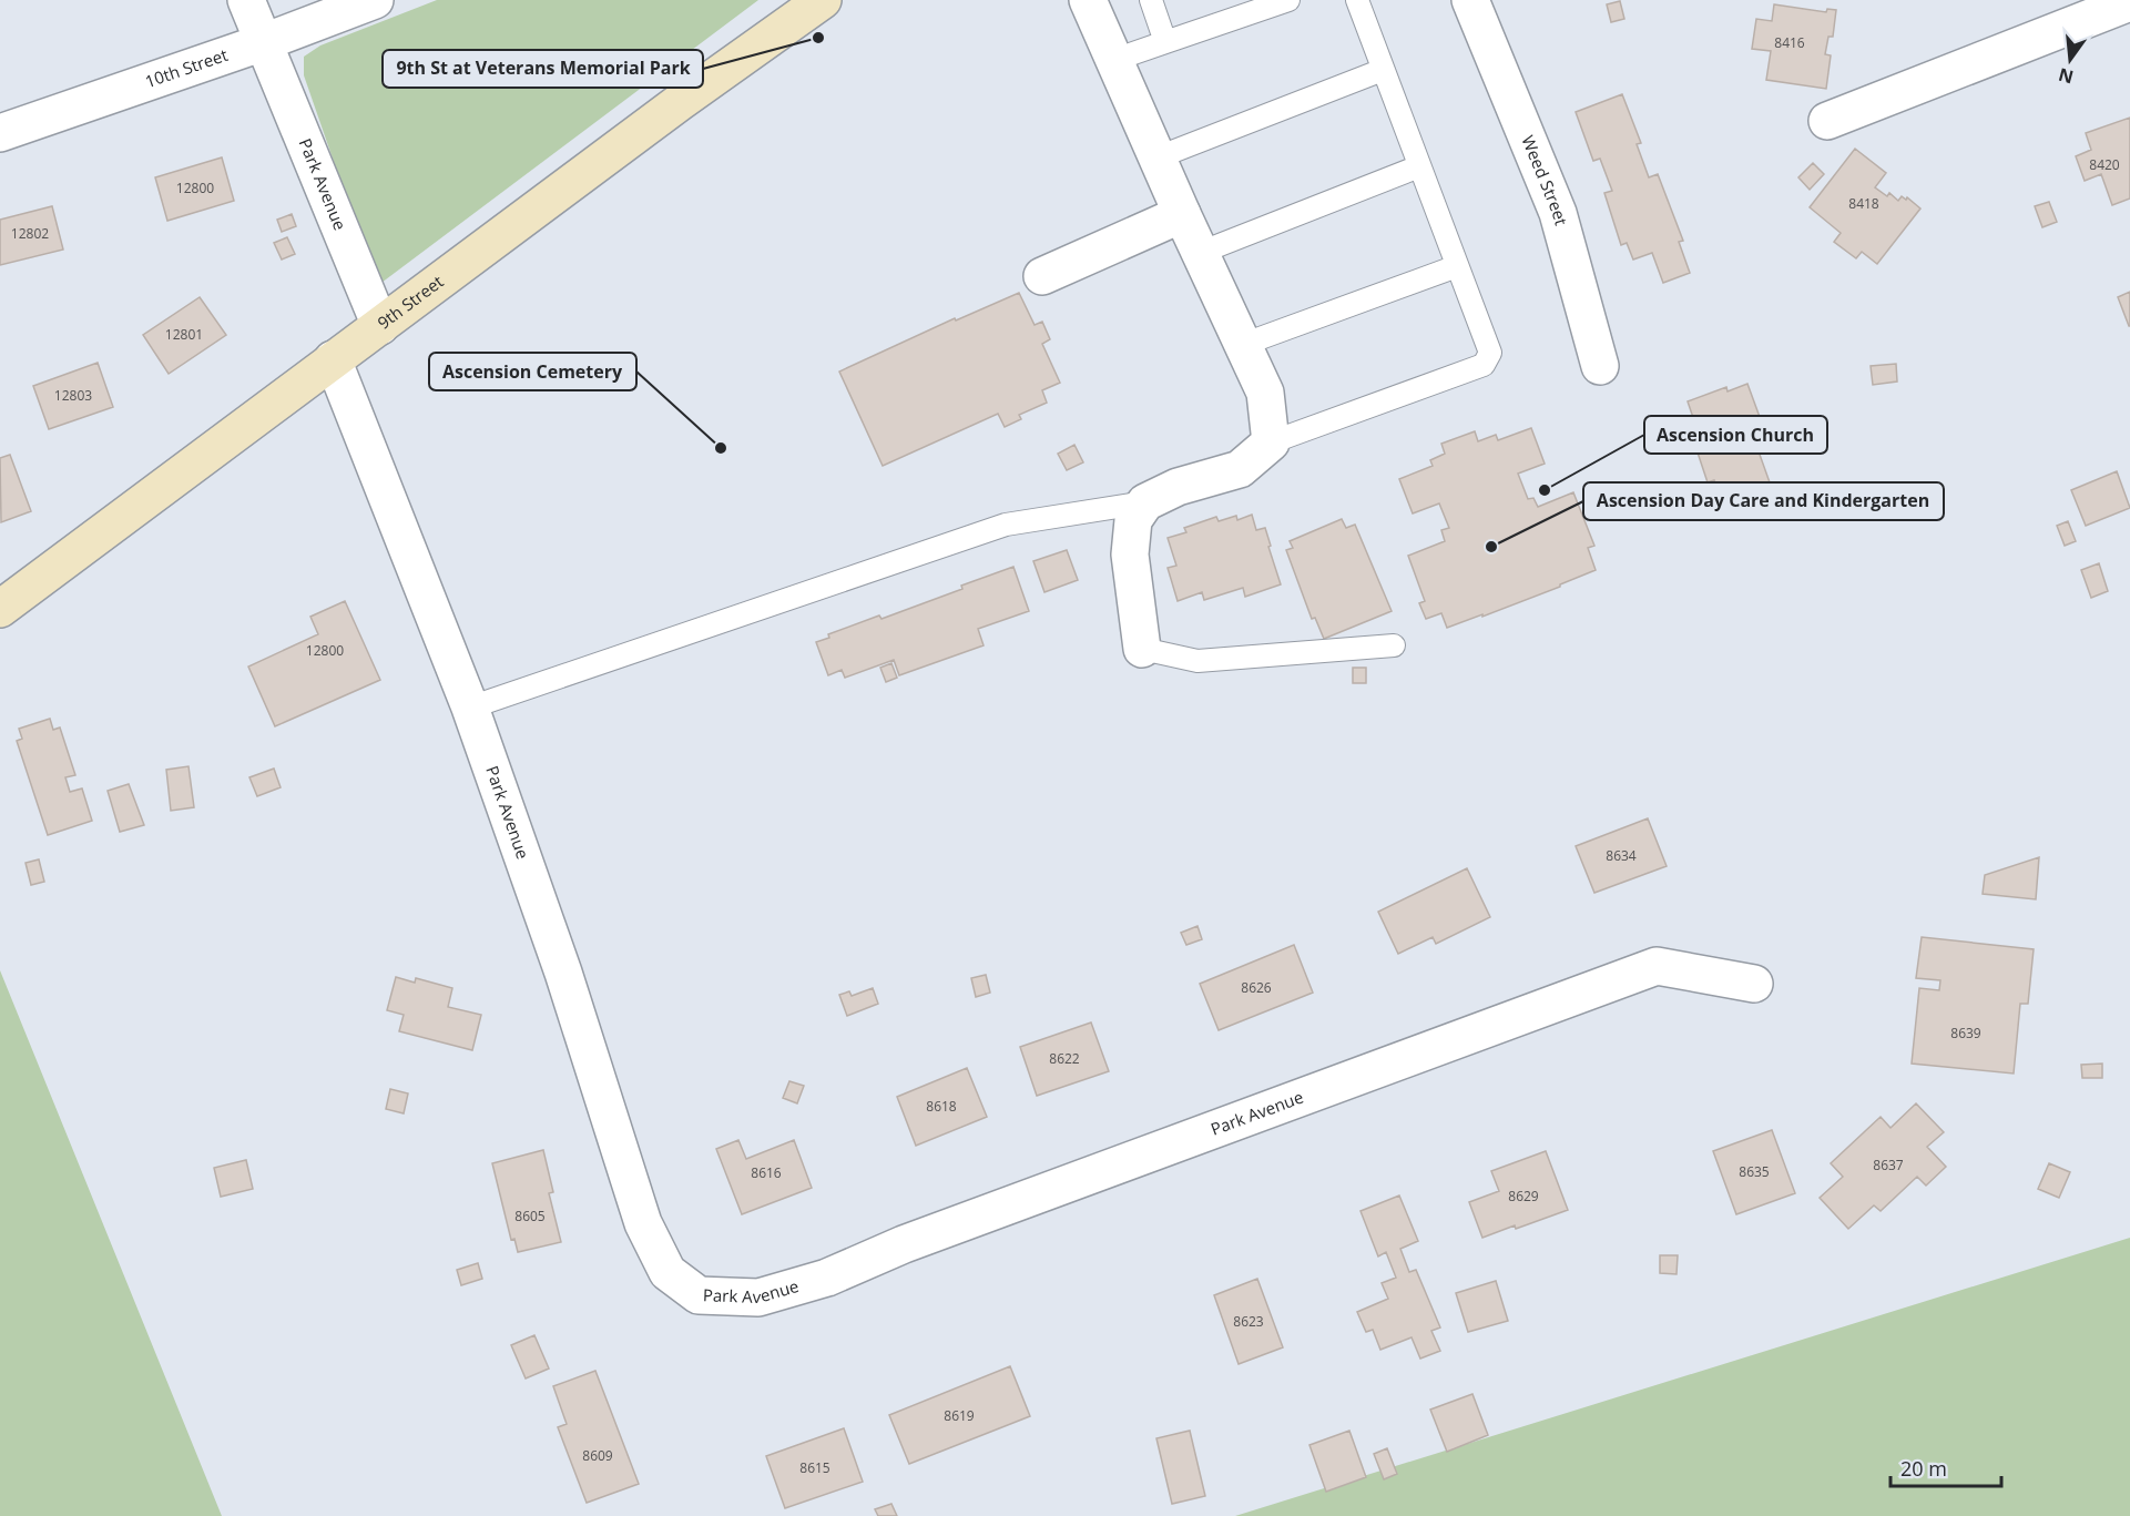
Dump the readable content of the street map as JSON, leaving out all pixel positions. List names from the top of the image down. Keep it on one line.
{"streets":{"main road":["9th Street"],"street":["10th Street","Weed Street","Park Avenue"]},"crossings":[["10th Street","Park Avenue"],["Park Avenue","9th Street"]],"places":["9th St at Veterans Memorial Park","Ascension Cemetery","Ascension Church","Ascension Day Care and Kindergarten"],"house_numbers":["8416","8420","12800","8418","12802","12801","12803","12800","8634","8626","8639","8622","8618","8637","8635","8616","8629","8605","8623","8619","8609","8615"],"scale_bar":"20 m","north":"bottom"}
